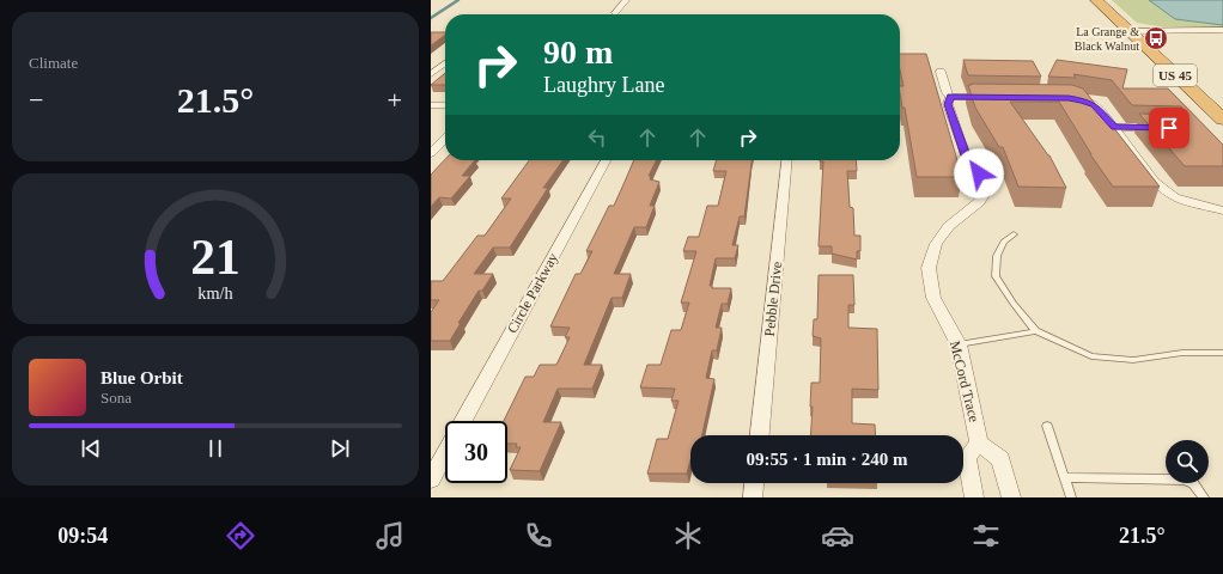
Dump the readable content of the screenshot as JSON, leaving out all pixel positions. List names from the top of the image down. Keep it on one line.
{"streets":{"highway":["US 45"],"street":["Circle Parkway","Pebble Drive","McCord Trace"]},"places":{"bus stop":["La Grange & Black Walnut"]},"page":{"tile":"Climate","turn":["90 m","Laughry Lane"],"heat":["−","21.5°","+"],"song":["Blue Orbit","Sona"],"limit":"30","trip":"09:55 · 1 min · 240 m","tabs":["09:54","21.5°"],"gauge":["21","km/h"]}}
